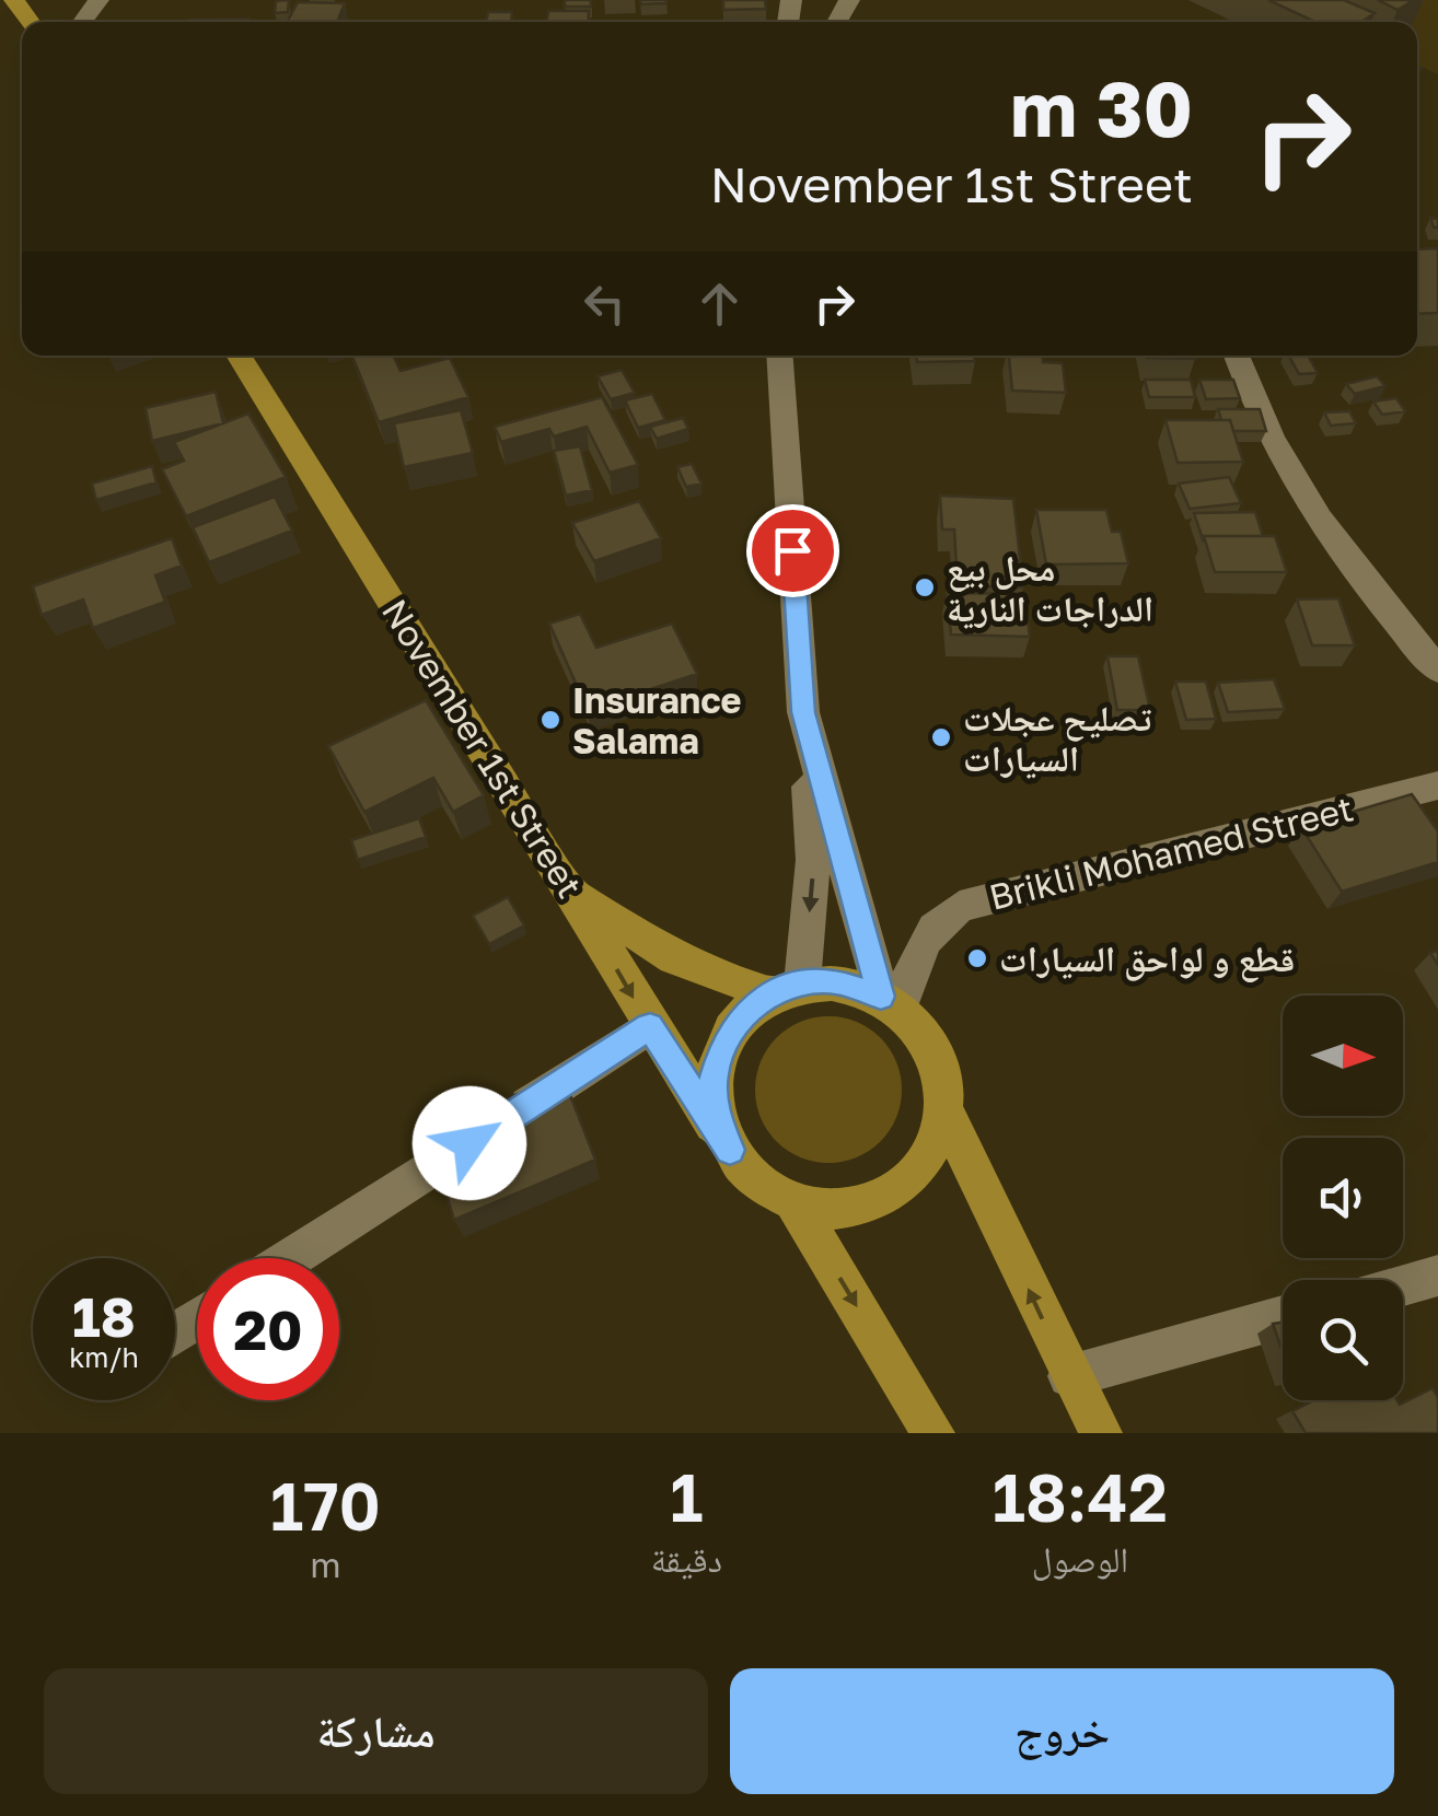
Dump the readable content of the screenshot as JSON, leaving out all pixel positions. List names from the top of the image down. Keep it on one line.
{"streets":{"main road":["November 1st Street"],"street":["Brikli Mohamed Street"]},"crossings":[["November 1st Street","Brikli Mohamed Street"]],"places":["محل بيع الدراجات النارية","Insurance Salama","تصليح عجلات السيارات","قطع و لواحق السيارات"],"north":"right","page":{"turn":["30 m","November 1st Street"],"speed":"18 km/h","limit":"20","eta":["18:42","الوصول","1","دقيقة","170","m"],"buttons":["خروج","مشاركة"]}}
